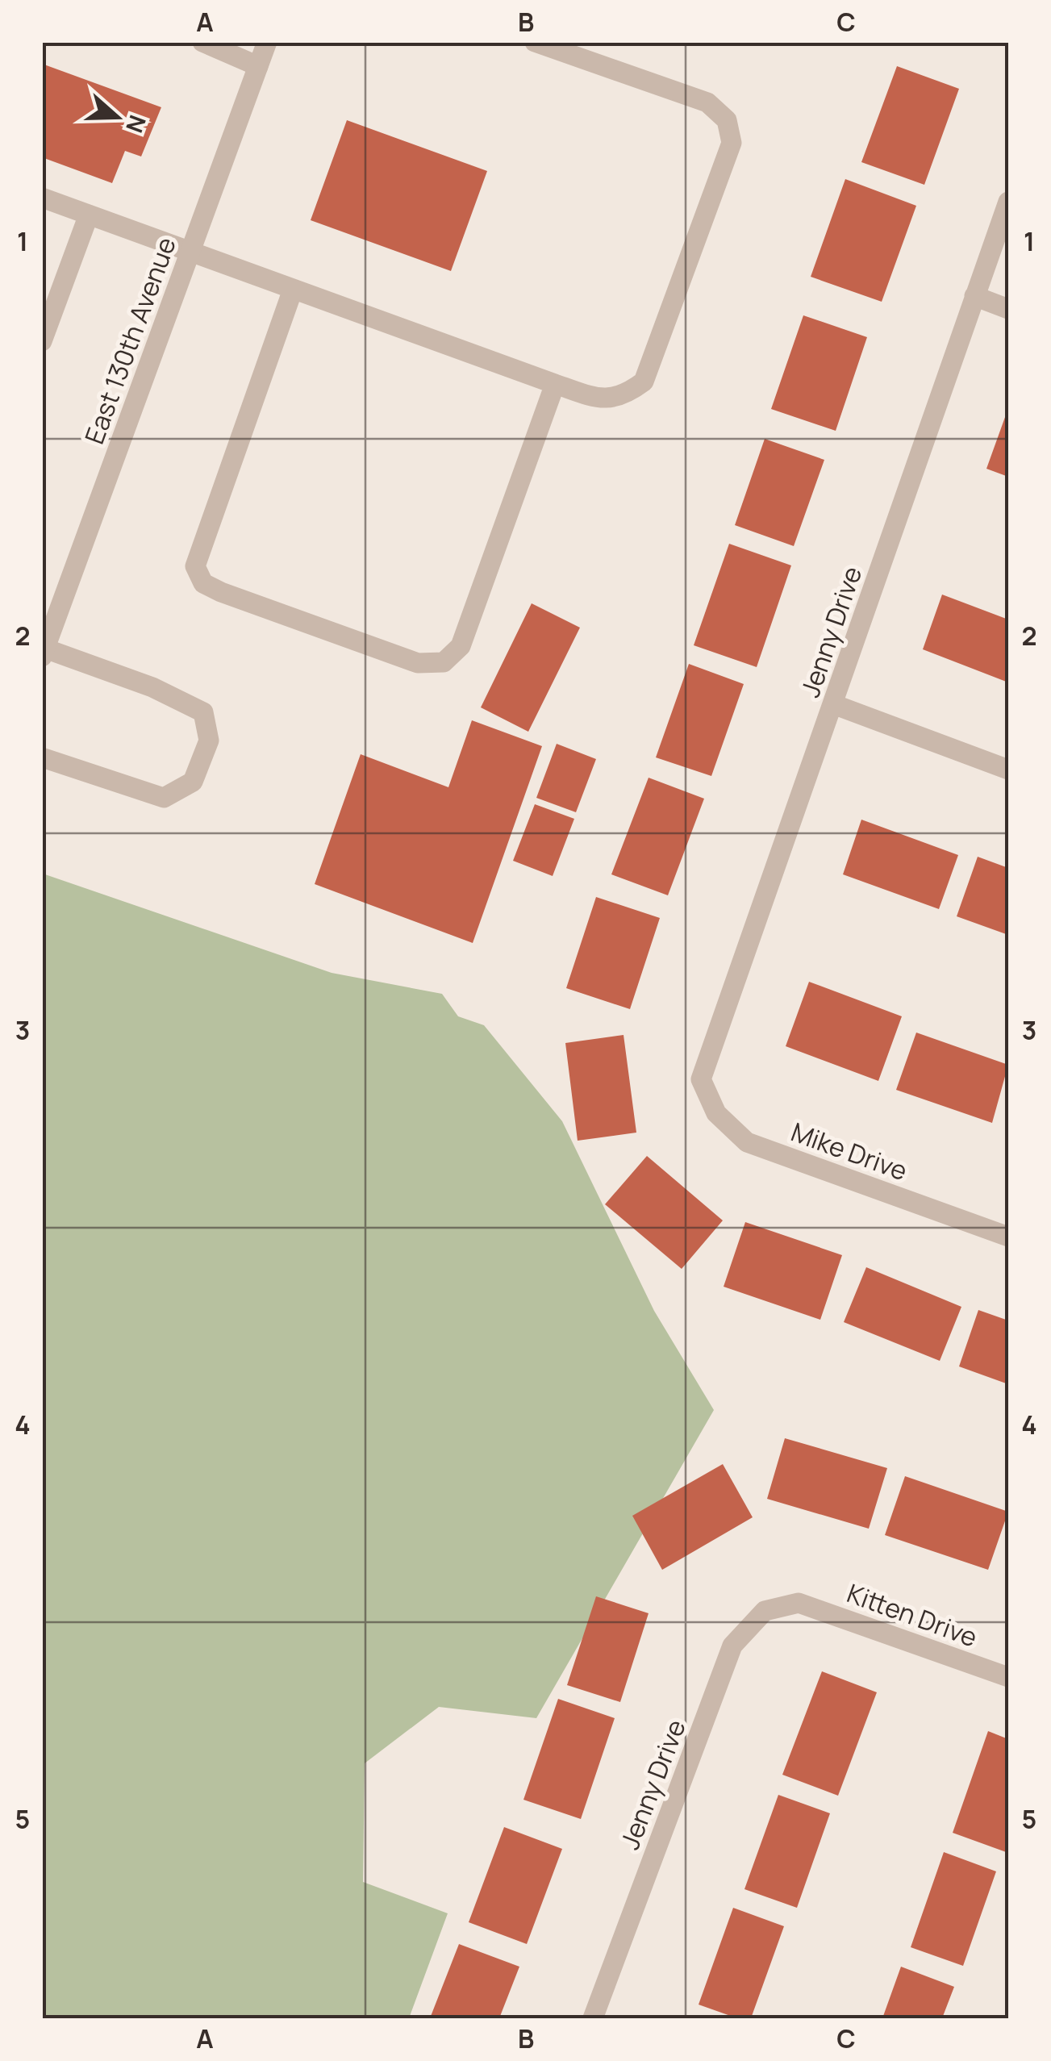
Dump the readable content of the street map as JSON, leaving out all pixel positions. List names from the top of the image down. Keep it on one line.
{"streets":{"street":["East 130th Avenue","Jenny Drive","Mike Drive","Kitten Drive"]},"crossings":[["Jenny Drive","Mike Drive"],["Jenny Drive","Kitten Drive"]],"north":"right","grid":{"columns":["A","B","C"],"rows":["1","2","3","4","5"]}}
